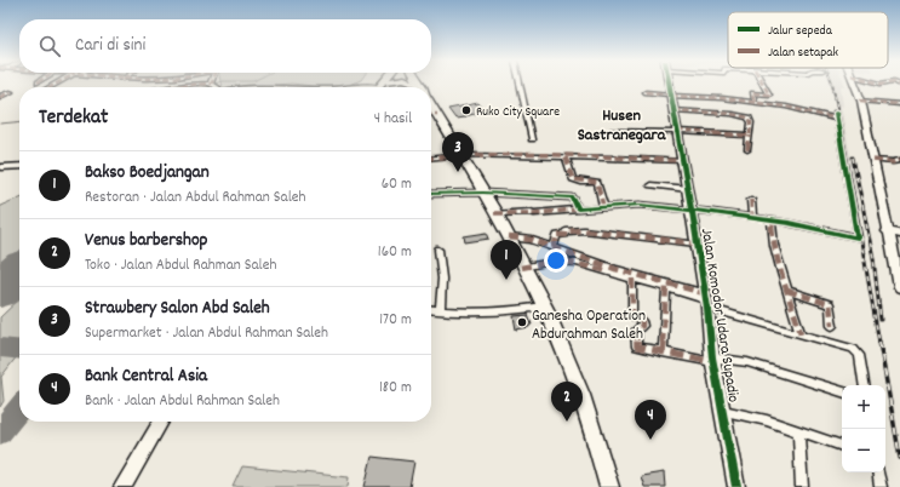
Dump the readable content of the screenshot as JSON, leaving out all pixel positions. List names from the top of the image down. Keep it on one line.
{"streets":{"main road":["Jalan Komodor Udara Supadio"]},"districts":["Husen Sastranegara"],"places":["Ruko City Square","Ganesha Operation Abdurahman Saleh"],"legend":["Jalur sepeda","Jalan setapak"],"page":{"search":"Cari di sini","heading":["Terdekat","4 hasil"],"pins":["3","1","2","4"],"list":[{"mark":"1","name":"Bakso Boedjangan","note":"Restoran · Jalan Abdul Rahman Saleh","value":"60 m"},{"mark":"2","name":"Venus barbershop","note":"Toko · Jalan Abdul Rahman Saleh","value":"160 m"},{"mark":"3","name":"Strawbery Salon Abd Saleh","note":"Supermarket · Jalan Abdul Rahman Saleh","value":"170 m"},{"mark":"4","name":"Bank Central Asia","note":"Bank · Jalan Abdul Rahman Saleh","value":"180 m"}],"map_buttons":["+","−"]}}
